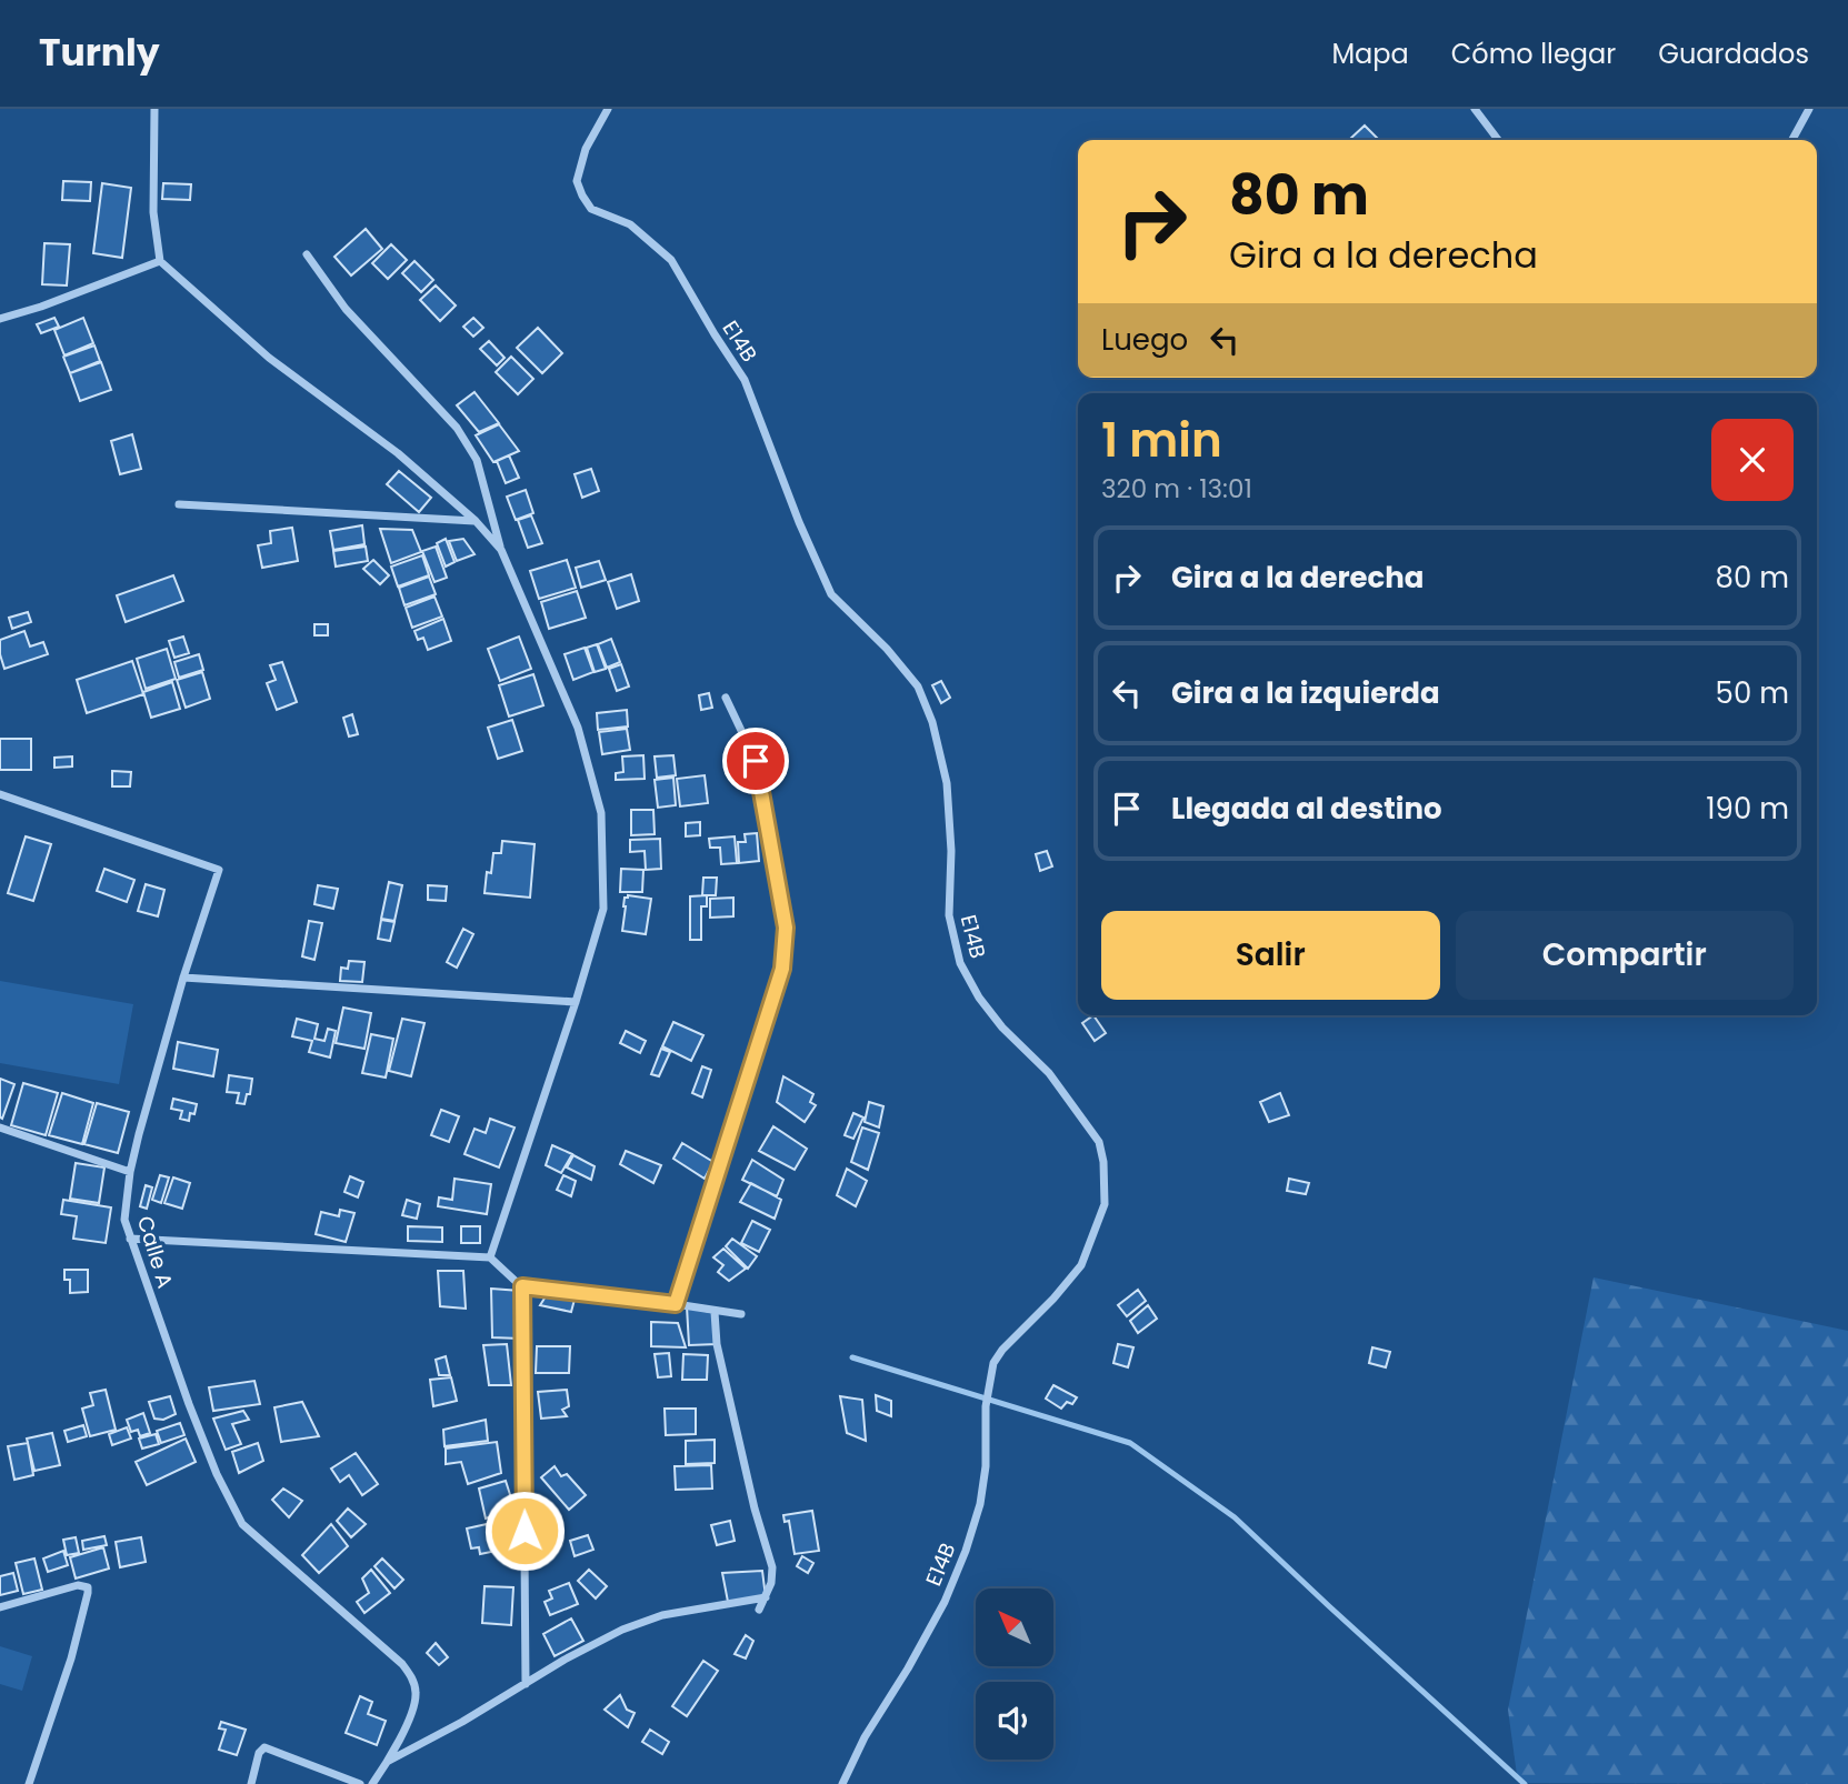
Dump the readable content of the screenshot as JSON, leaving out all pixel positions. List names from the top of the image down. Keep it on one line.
{"streets":{"street":["E14B","Calle A"]},"north":"top left","page":{"header":"Turnly","nav":["Mapa","Cómo llegar","Guardados"],"turn":["80 m","Gira a la derecha"],"then":"Luego","heading":["1 min","320 m · 13:01"],"list":[{"name":"Gira a la derecha","value":"80 m"},{"name":"Gira a la izquierda","value":"50 m"},{"name":"Llegada al destino","value":"190 m"}],"buttons":["Salir","Compartir"]}}
